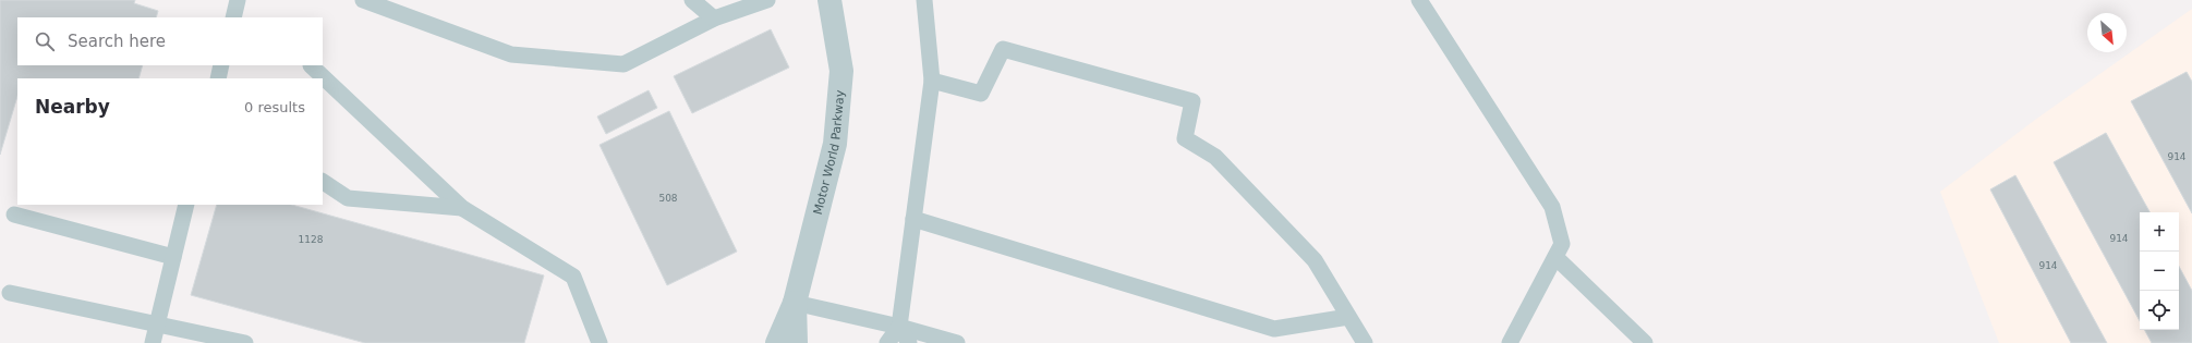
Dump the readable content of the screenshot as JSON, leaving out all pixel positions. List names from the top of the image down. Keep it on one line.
{"streets":{"street":["Motor World Parkway"]},"house_numbers":["914","508","914","1128","914"],"north":"bottom right","page":{"search":"Search here","heading":["Nearby","0 results"],"map_buttons":["+","−"]}}
